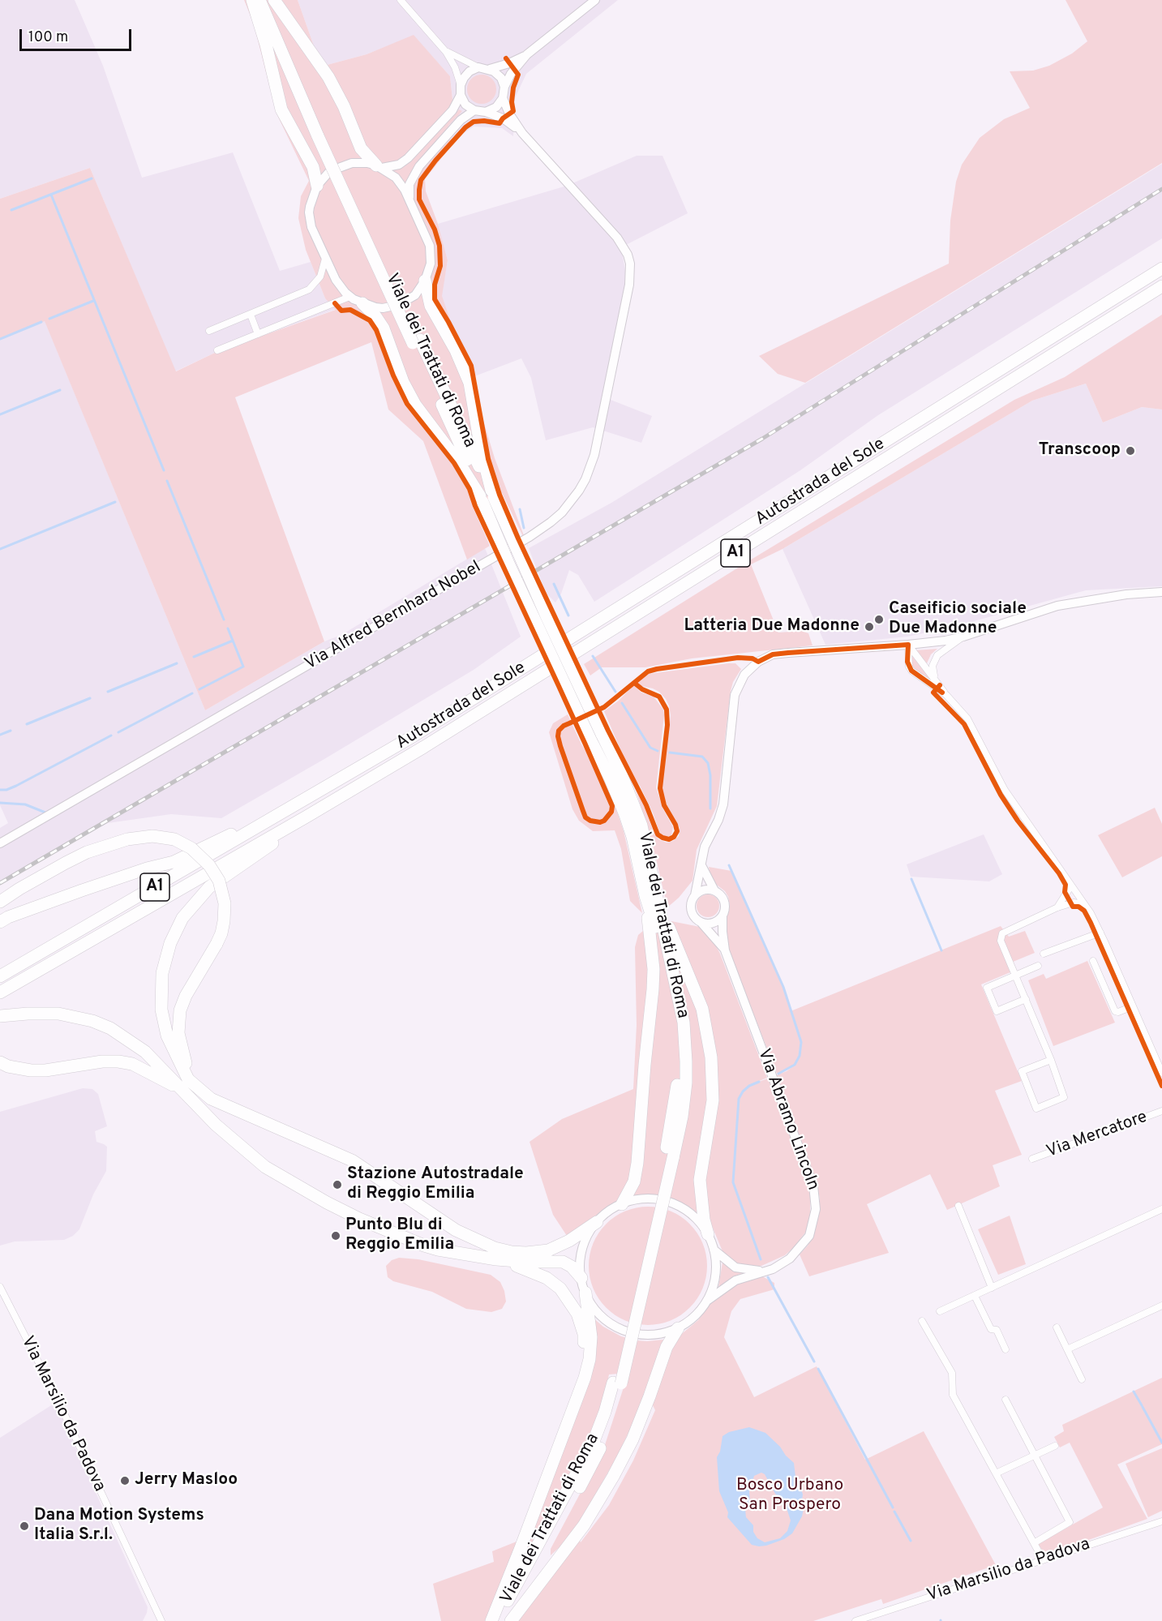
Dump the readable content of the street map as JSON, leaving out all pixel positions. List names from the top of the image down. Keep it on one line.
{"streets":{"highway":["Viale dei Trattati di Roma","Autostrada del Sole","A1"],"street":["Via Alfred Bernhard Nobel","Via Abramo Lincoln","Via Mercatore","Via Marsilio da Padova"]},"parks":["Bosco Urbano San Prospero"],"places":["Transcoop","Caseificio sociale Due Madonne","Latteria Due Madonne","Stazione Autostradale di Reggio Emilia","Punto Blu di Reggio Emilia","Jerry Masloo","Dana Motion Systems Italia S.r.l."],"scale_bar":"100 m"}
